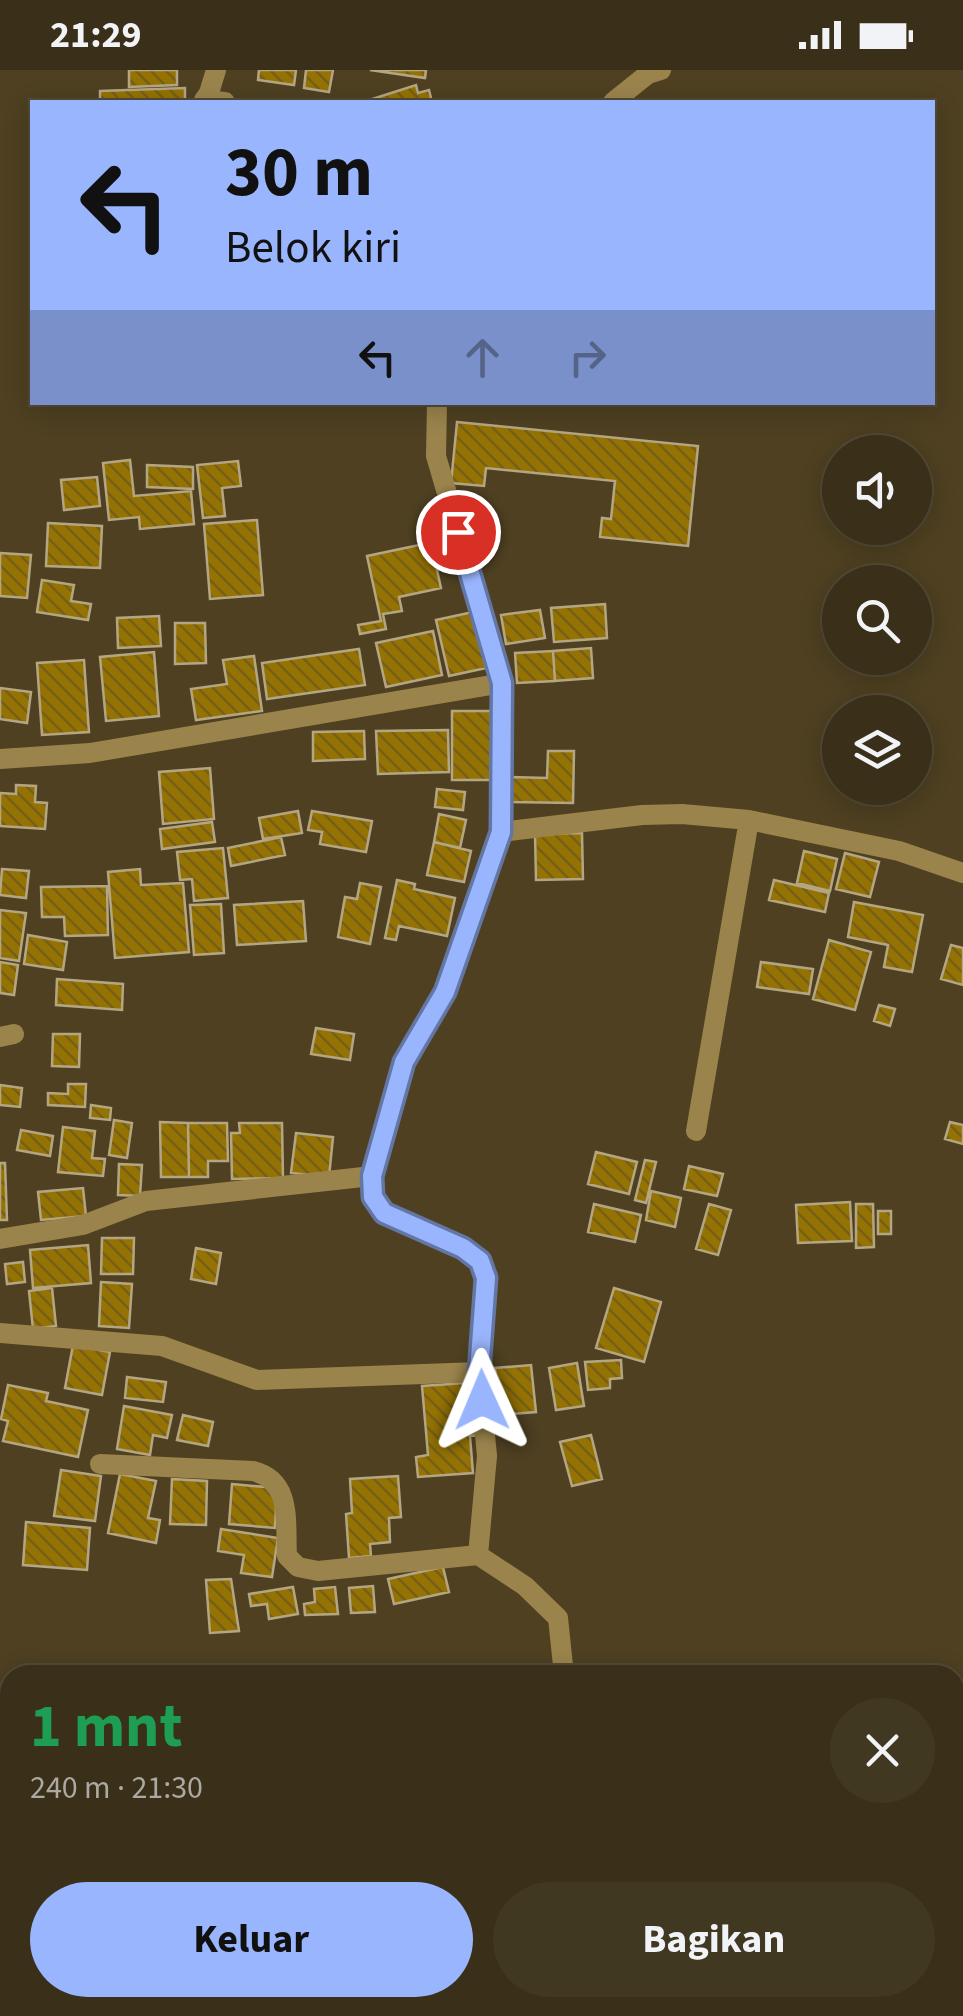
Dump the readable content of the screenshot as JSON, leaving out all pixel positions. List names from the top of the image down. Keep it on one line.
{"page":{"status":"21:29","turn":["30 m","Belok kiri"],"heading":["1 mnt","240 m · 21:30"],"buttons":["Keluar","Bagikan"]}}
